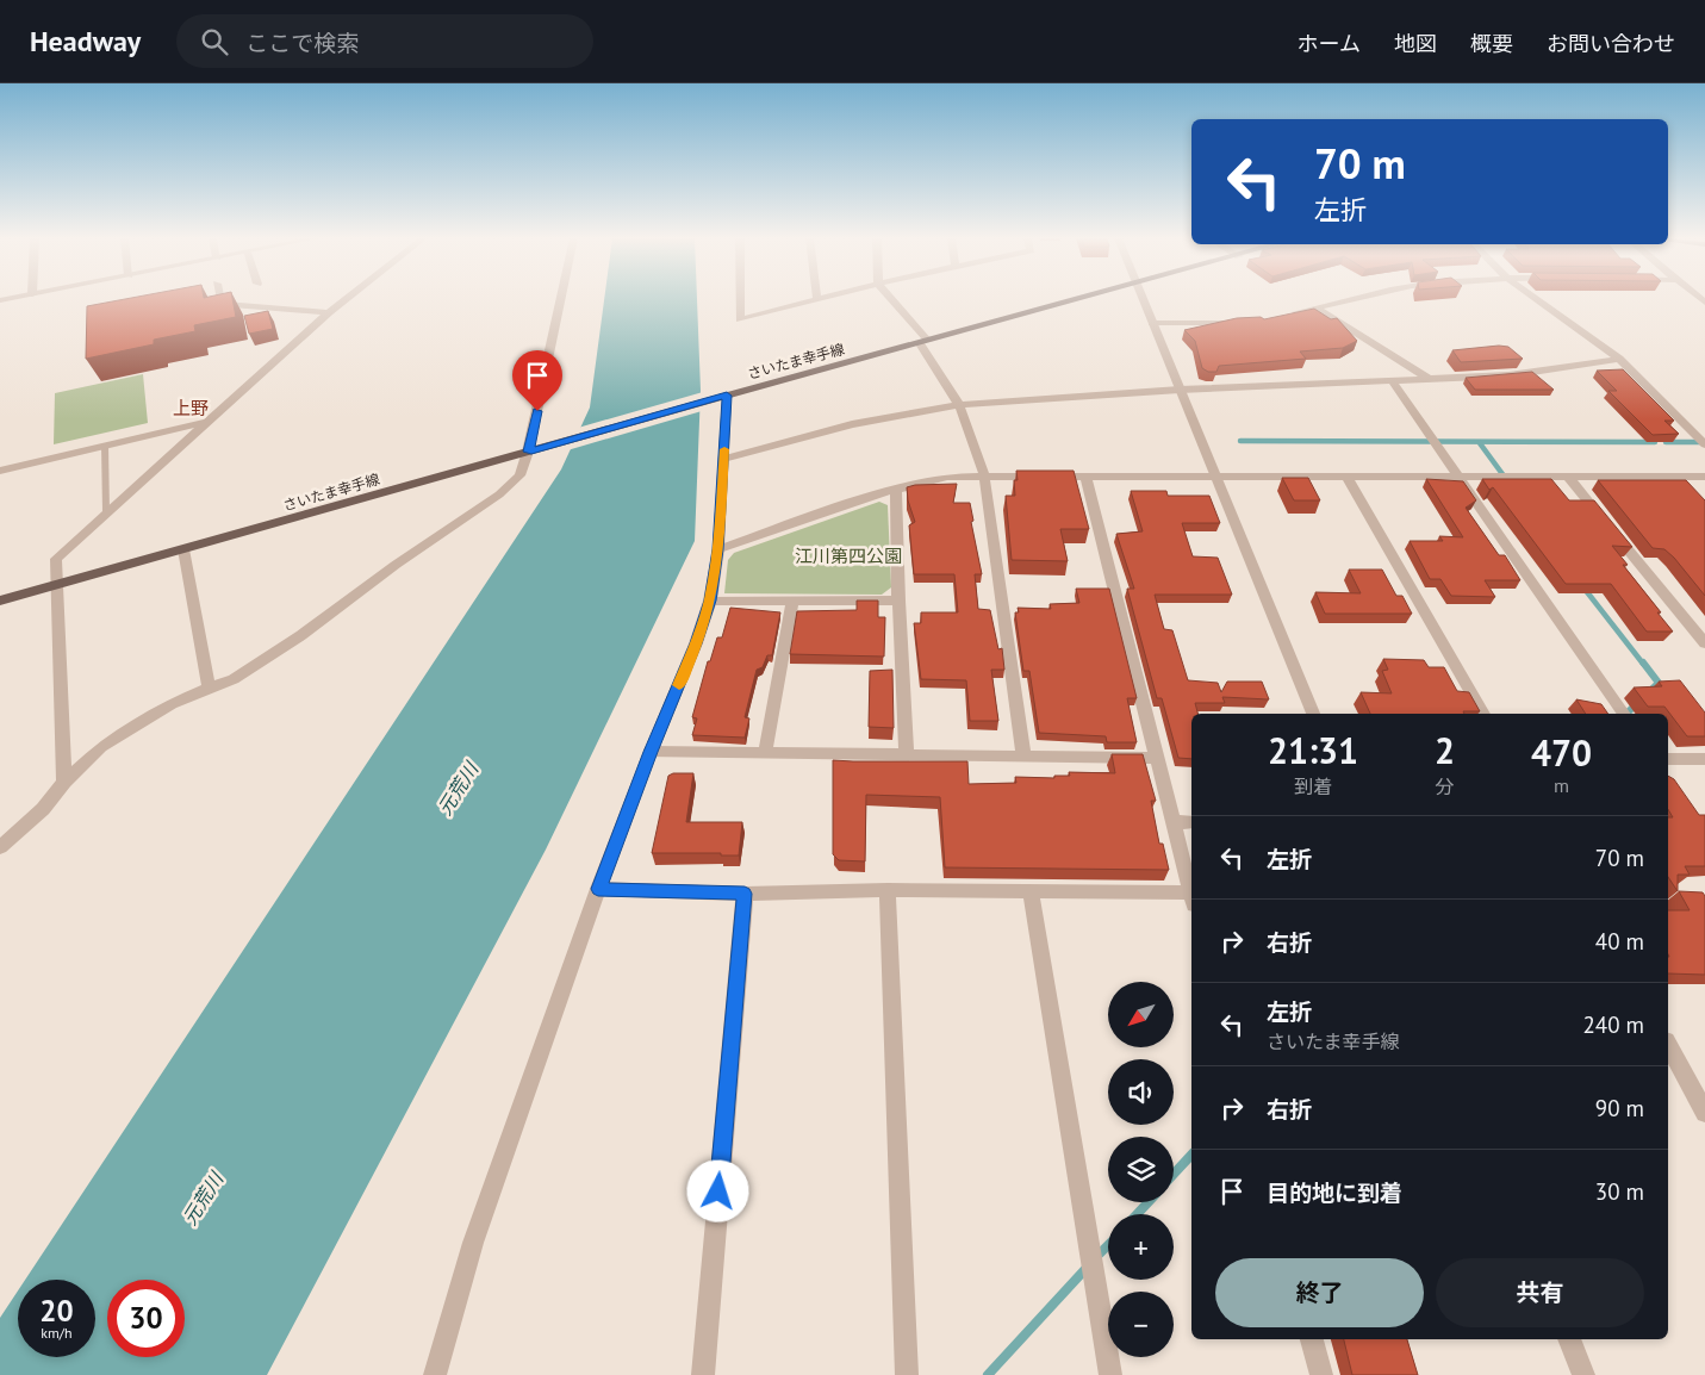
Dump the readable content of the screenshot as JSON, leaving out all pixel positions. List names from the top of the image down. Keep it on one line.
{"streets":{"main road":["さいたま幸手線"]},"districts":["上野"],"water":["元荒川"],"parks":["江川第四公園"],"north":"bottom left","page":{"header":"Headway","search":"ここで検索","nav":["ホーム","地図","概要","お問い合わせ"],"turn":["70 m","左折"],"eta":["21:31","到着","2","分","470","m"],"list":[{"name":"左折","value":"70 m"},{"name":"右折","value":"40 m"},{"name":"左折","note":"さいたま幸手線","value":"240 m"},{"name":"右折","value":"90 m"},{"name":"目的地に到着","value":"30 m"}],"map_buttons":["+","−"],"buttons":["終了","共有"],"speed":"20 km/h","limit":"30"}}
